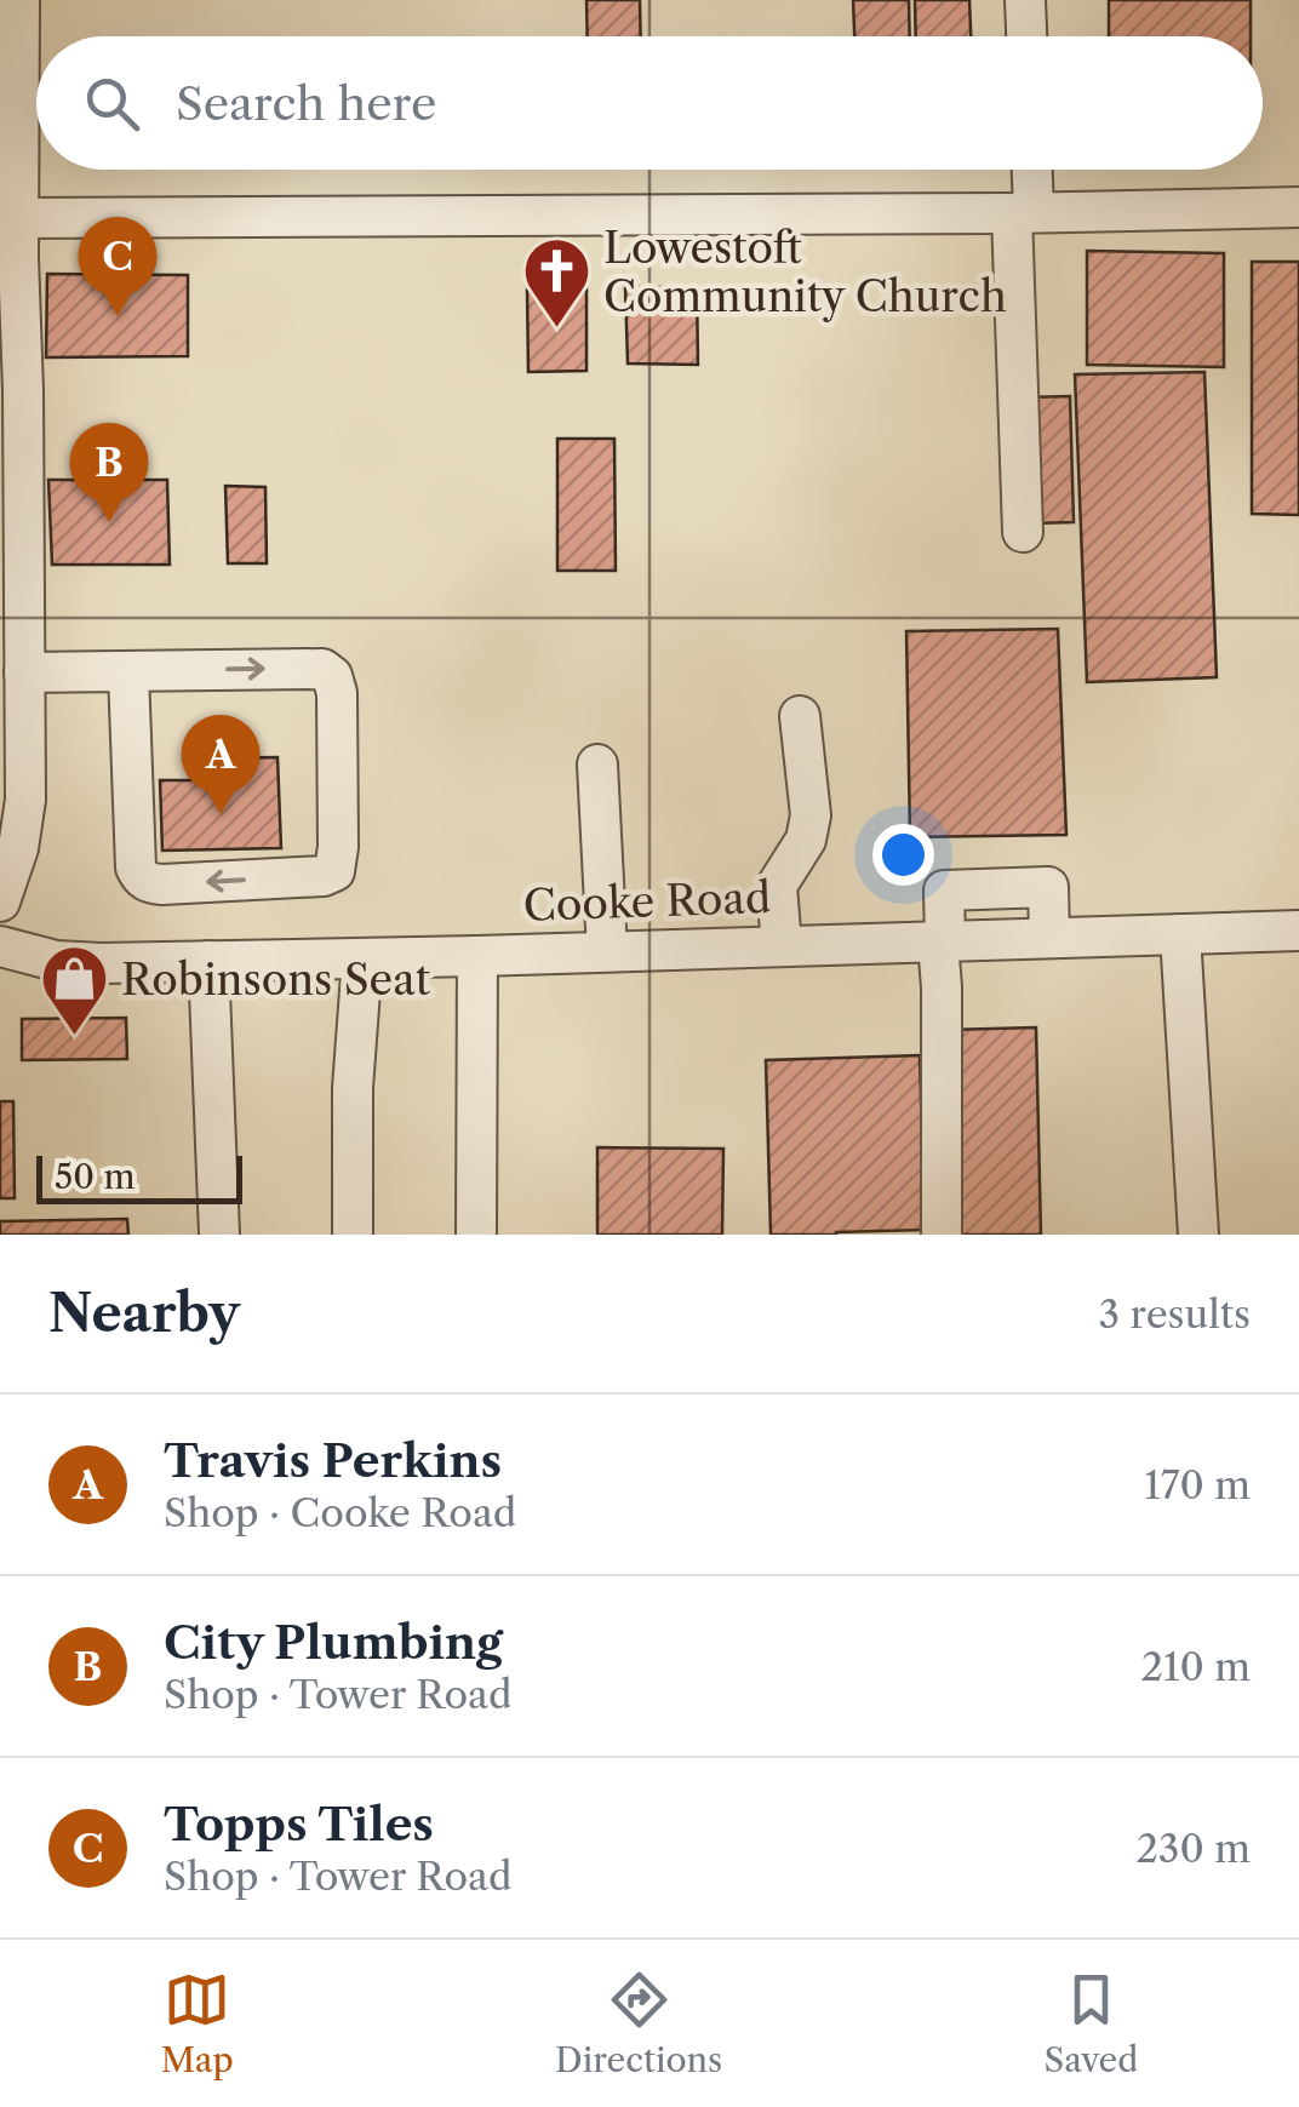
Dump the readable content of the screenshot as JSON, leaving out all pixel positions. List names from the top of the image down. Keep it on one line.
{"streets":{"street":["Cooke Road"]},"places":{"church":["Lowestoft Community Church"],"shop":["Robinsons Seat"]},"scale_bar":"50 m","page":{"search":"Search here","pins":["C","B","A"],"scale":"50 m","heading":["Nearby","3 results"],"list":[{"mark":"A","name":"Travis Perkins","note":"Shop · Cooke Road","value":"170 m"},{"mark":"B","name":"City Plumbing","note":"Shop · Tower Road","value":"210 m"},{"mark":"C","name":"Topps Tiles","note":"Shop · Tower Road","value":"230 m"}],"nav":["Map","Directions","Saved"]}}
